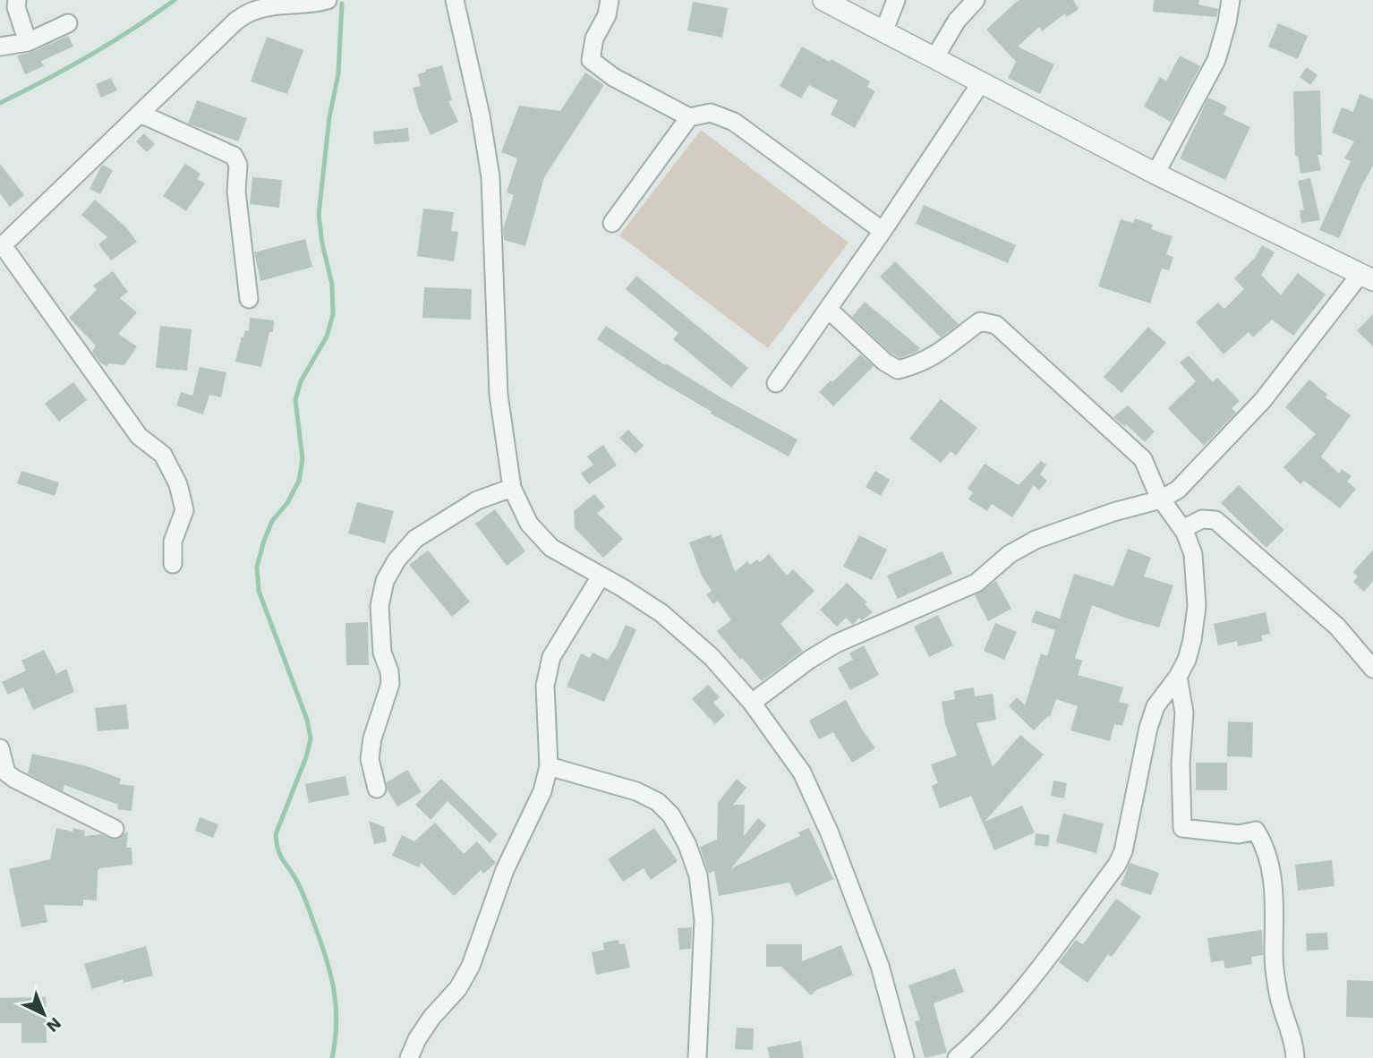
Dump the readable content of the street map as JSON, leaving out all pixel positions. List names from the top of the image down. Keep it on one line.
{"north":"bottom right"}
